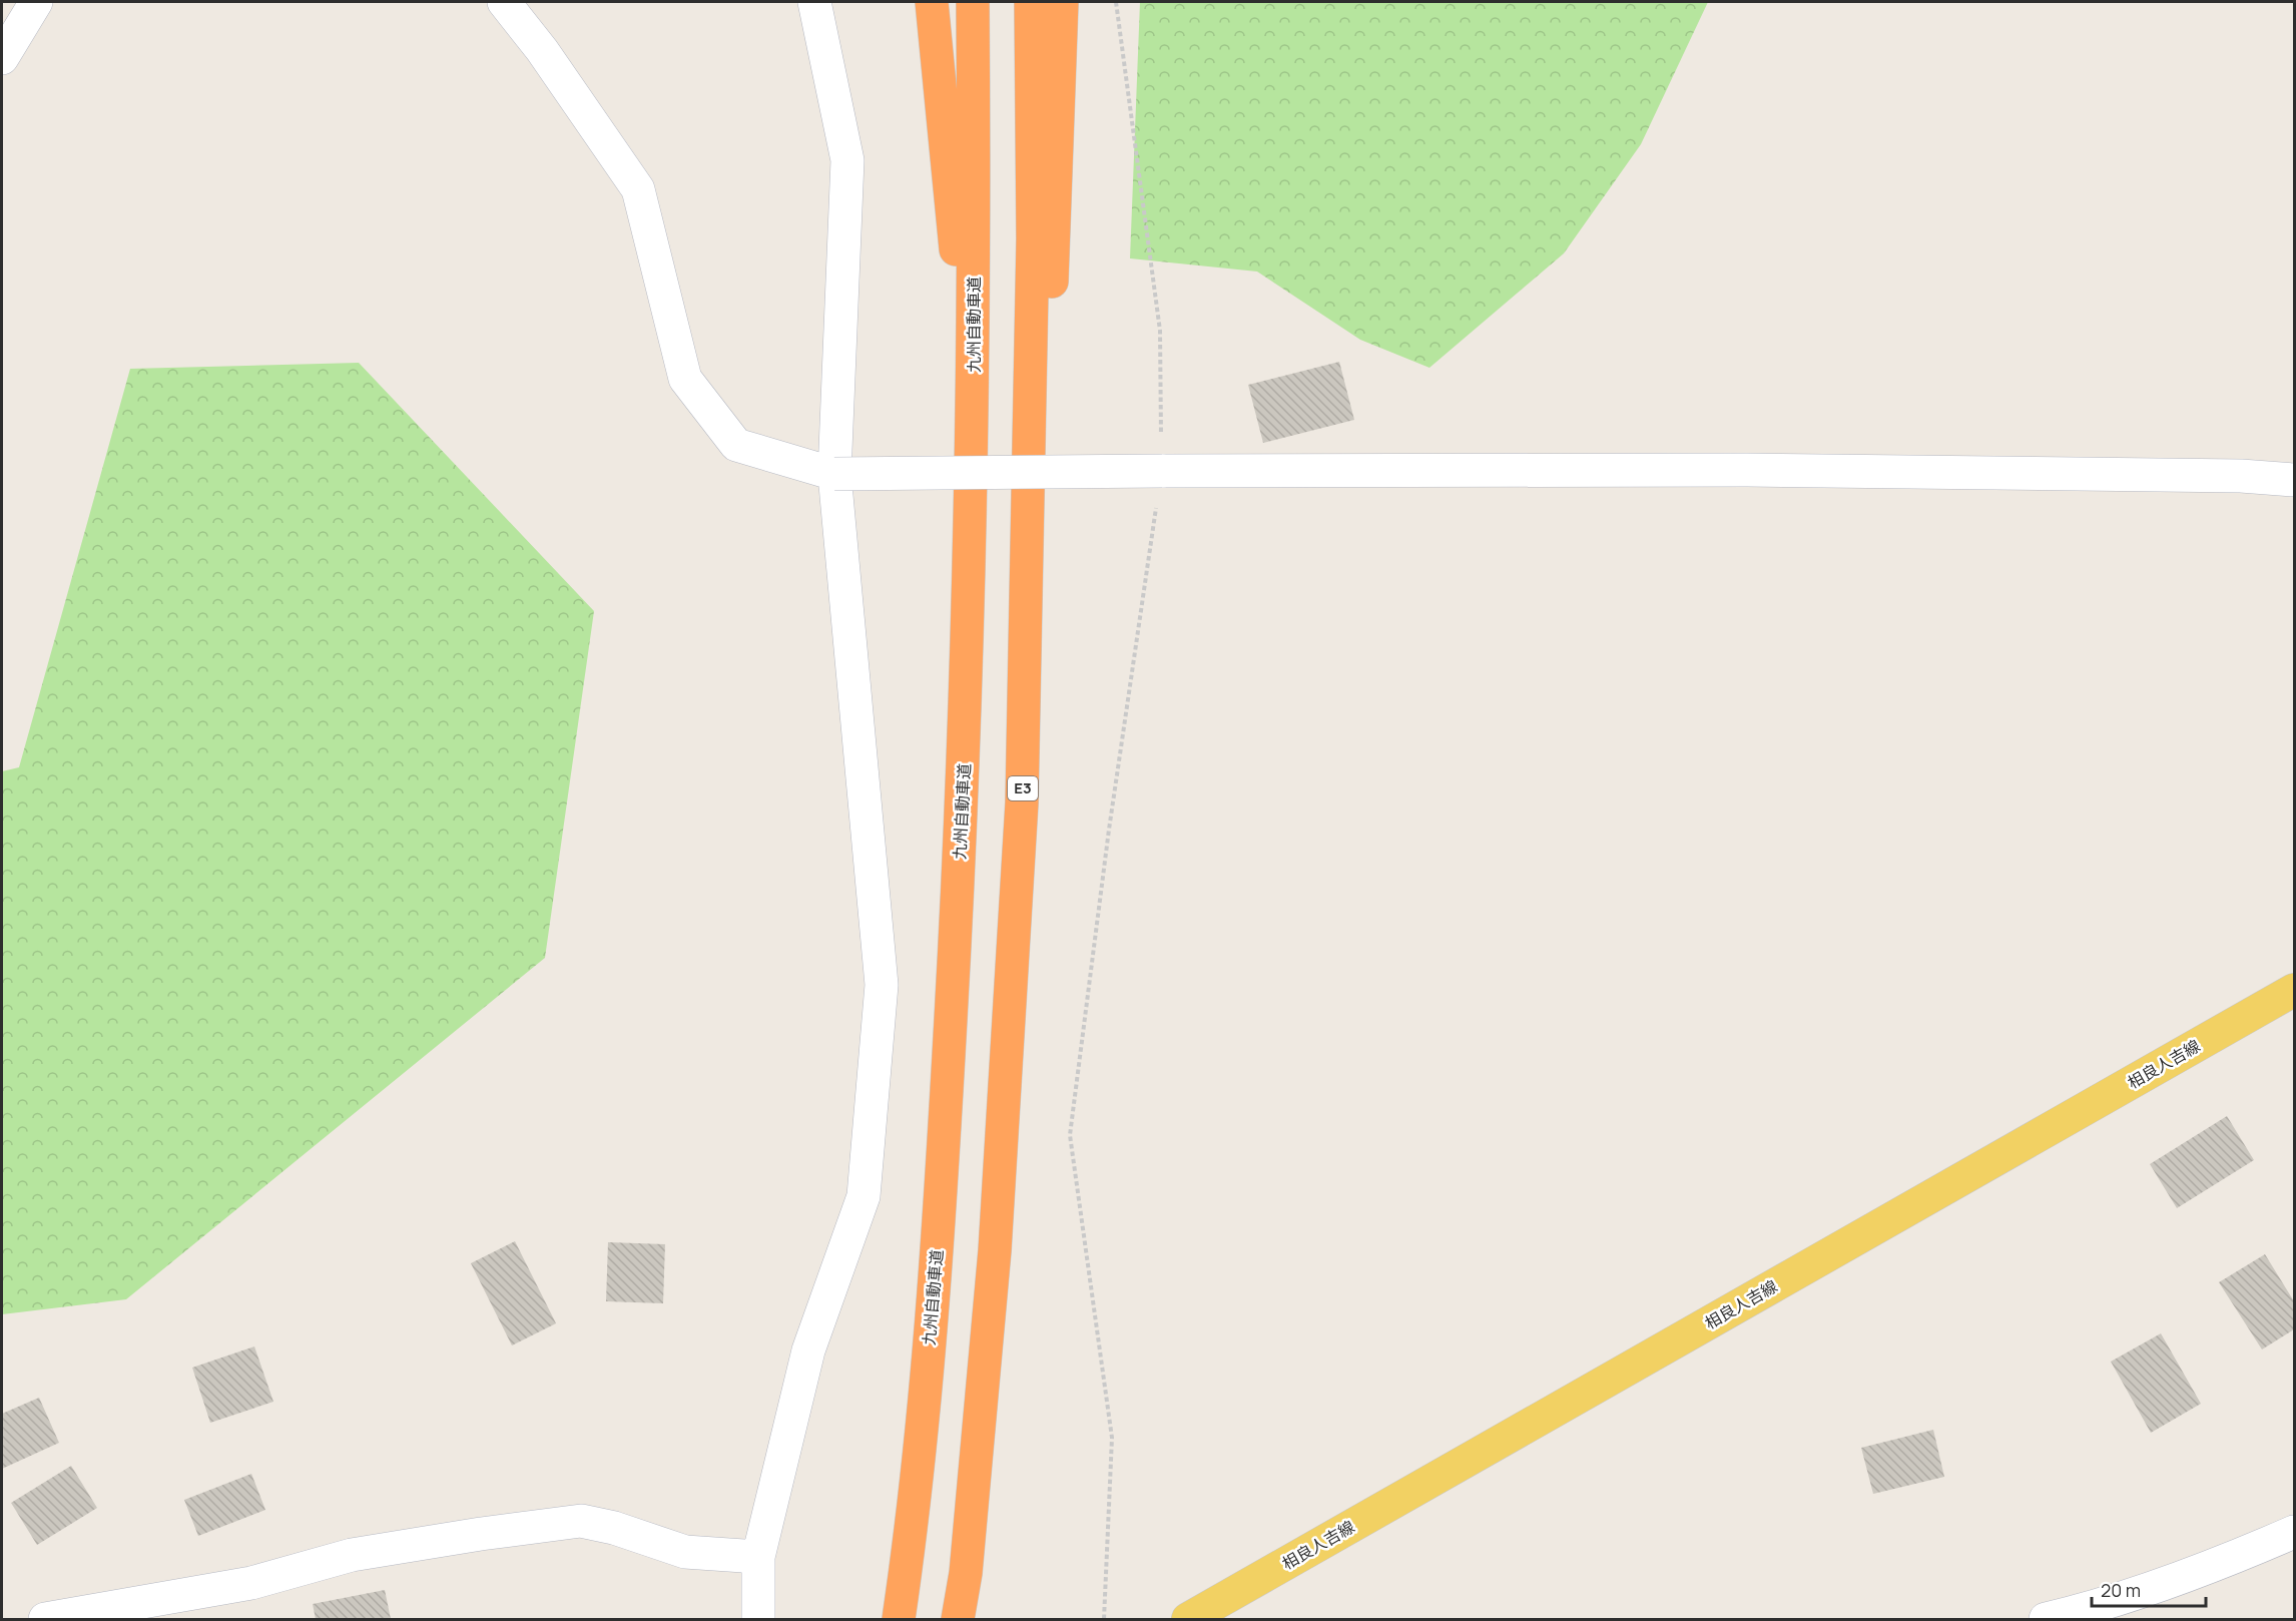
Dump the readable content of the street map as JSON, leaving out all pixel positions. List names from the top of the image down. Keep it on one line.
{"streets":{"highway":["九州自動車道","E3"],"main road":["相良人吉線"]},"scale_bar":"20 m"}
